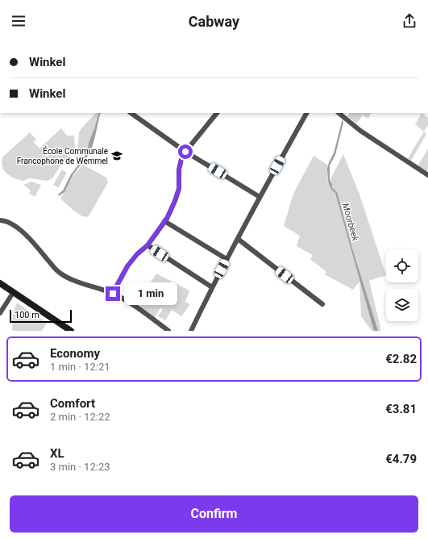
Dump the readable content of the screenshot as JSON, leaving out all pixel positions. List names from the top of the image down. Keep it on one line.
{"water":["Moorbeek"],"places":{"school or university":["École Communale Francophone de Wemmel"]},"scale_bar":"100 m","page":{"header":"Cabway","banner":["Winkel","Winkel"],"bubble":"1 min","scale":"100 m","list":[{"name":"Economy","note":"1 min · 12:21","value":"€2.82"},{"name":"Comfort","note":"2 min · 12:22","value":"€3.81"},{"name":"XL","note":"3 min · 12:23","value":"€4.79"}],"buttons":"Confirm"}}
